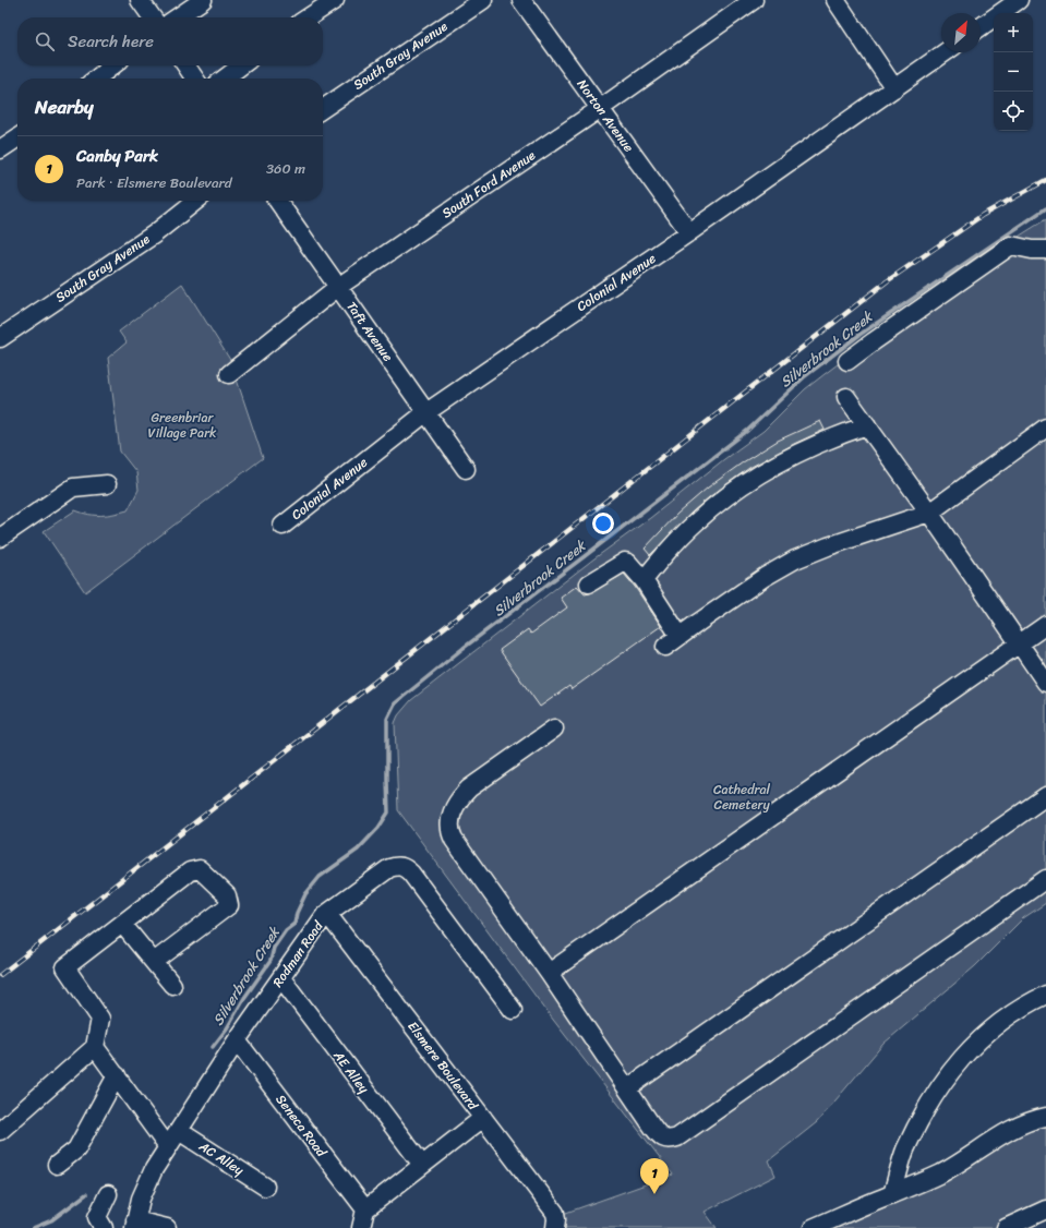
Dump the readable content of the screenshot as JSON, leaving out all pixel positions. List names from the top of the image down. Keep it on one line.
{"streets":{"street":["South Gray Avenue","Norton Avenue","South Ford Avenue","Colonial Avenue","Taft Avenue","Rodman Road","Elsmere Boulevard","AE Alley","Seneca Road","AC Alley"]},"crossings":[["Norton Avenue","South Ford Avenue"],["Norton Avenue","Colonial Avenue"],["South Ford Avenue","Taft Avenue"],["Colonial Avenue","Taft Avenue"],["Rodman Road","Elsmere Boulevard"],["Rodman Road","AE Alley"],["Rodman Road","Seneca Road"],["Rodman Road","AC Alley"]],"water":["Silverbrook Creek"],"parks":["Greenbriar Village Park","Cathedral Cemetery"],"north":"top right","page":{"map_buttons":["+","−"],"search":"Search here","heading":"Nearby","list":[{"mark":"1","name":"Canby Park","note":"Park · Elsmere Boulevard","value":"360 m"}],"pins":"1"}}
